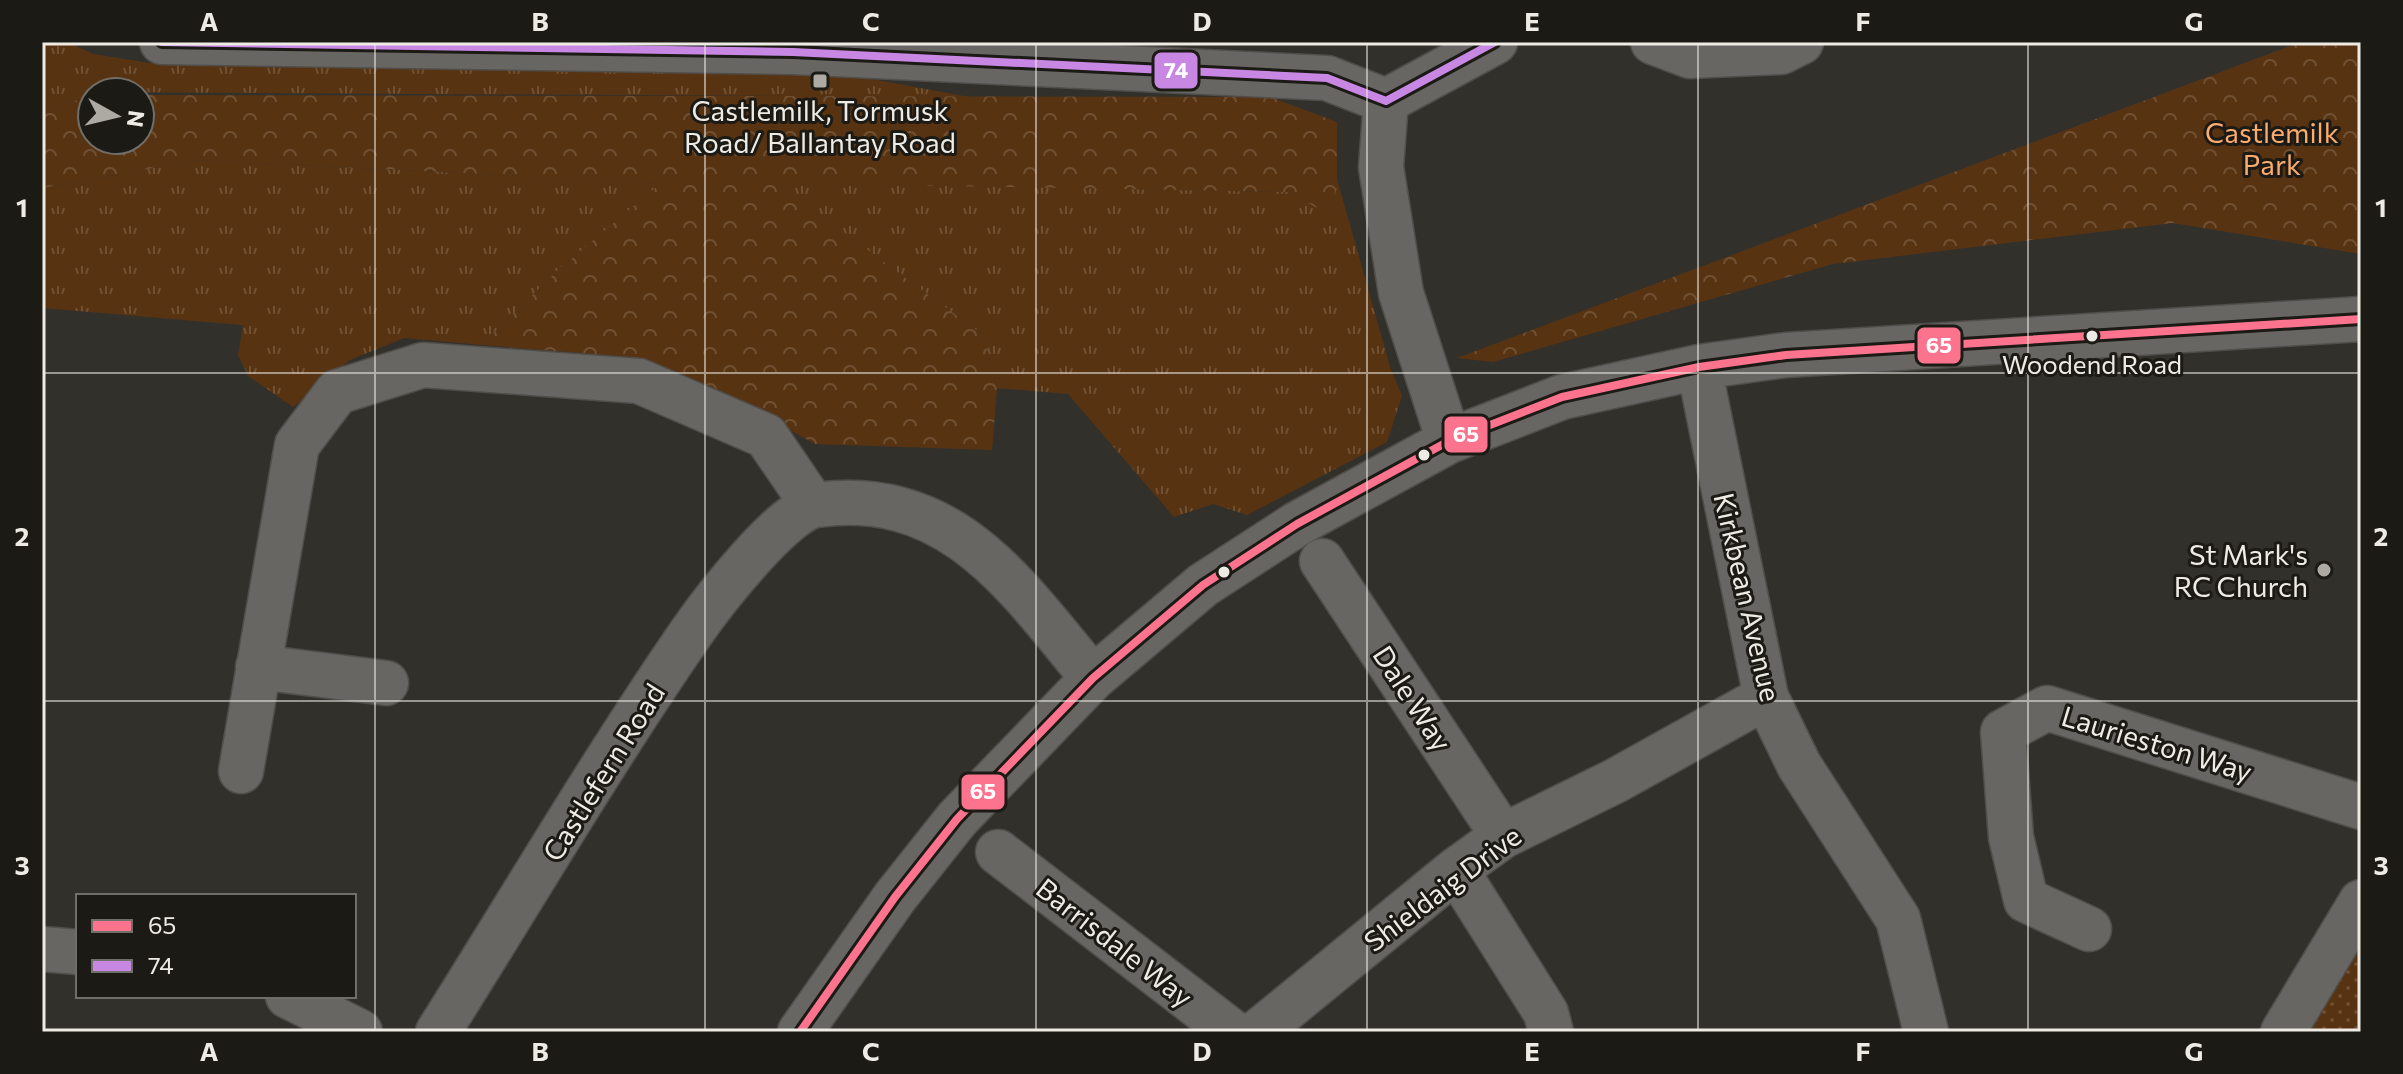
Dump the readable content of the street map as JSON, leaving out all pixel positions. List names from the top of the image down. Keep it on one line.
{"streets":{"street":["Kirkbean Avenue","Dale Way","Laurieston Way","Castlefern Road","Shieldaig Drive","Barrisdale Way"]},"crossings":[["Kirkbean Avenue","Shieldaig Drive"],["Dale Way","Shieldaig Drive"]],"parks":["Castlemilk Park"],"places":{"transit":["Castlemilk, Tormusk Road/ Ballantay Road"],"other":["Woodend Road","St Mark's RC Church"]},"lines":["transit line 74","transit line 65"],"legend":["65","74"],"north":"right","grid":{"columns":["A","B","C","D","E","F","G"],"rows":["1","2","3"]}}
